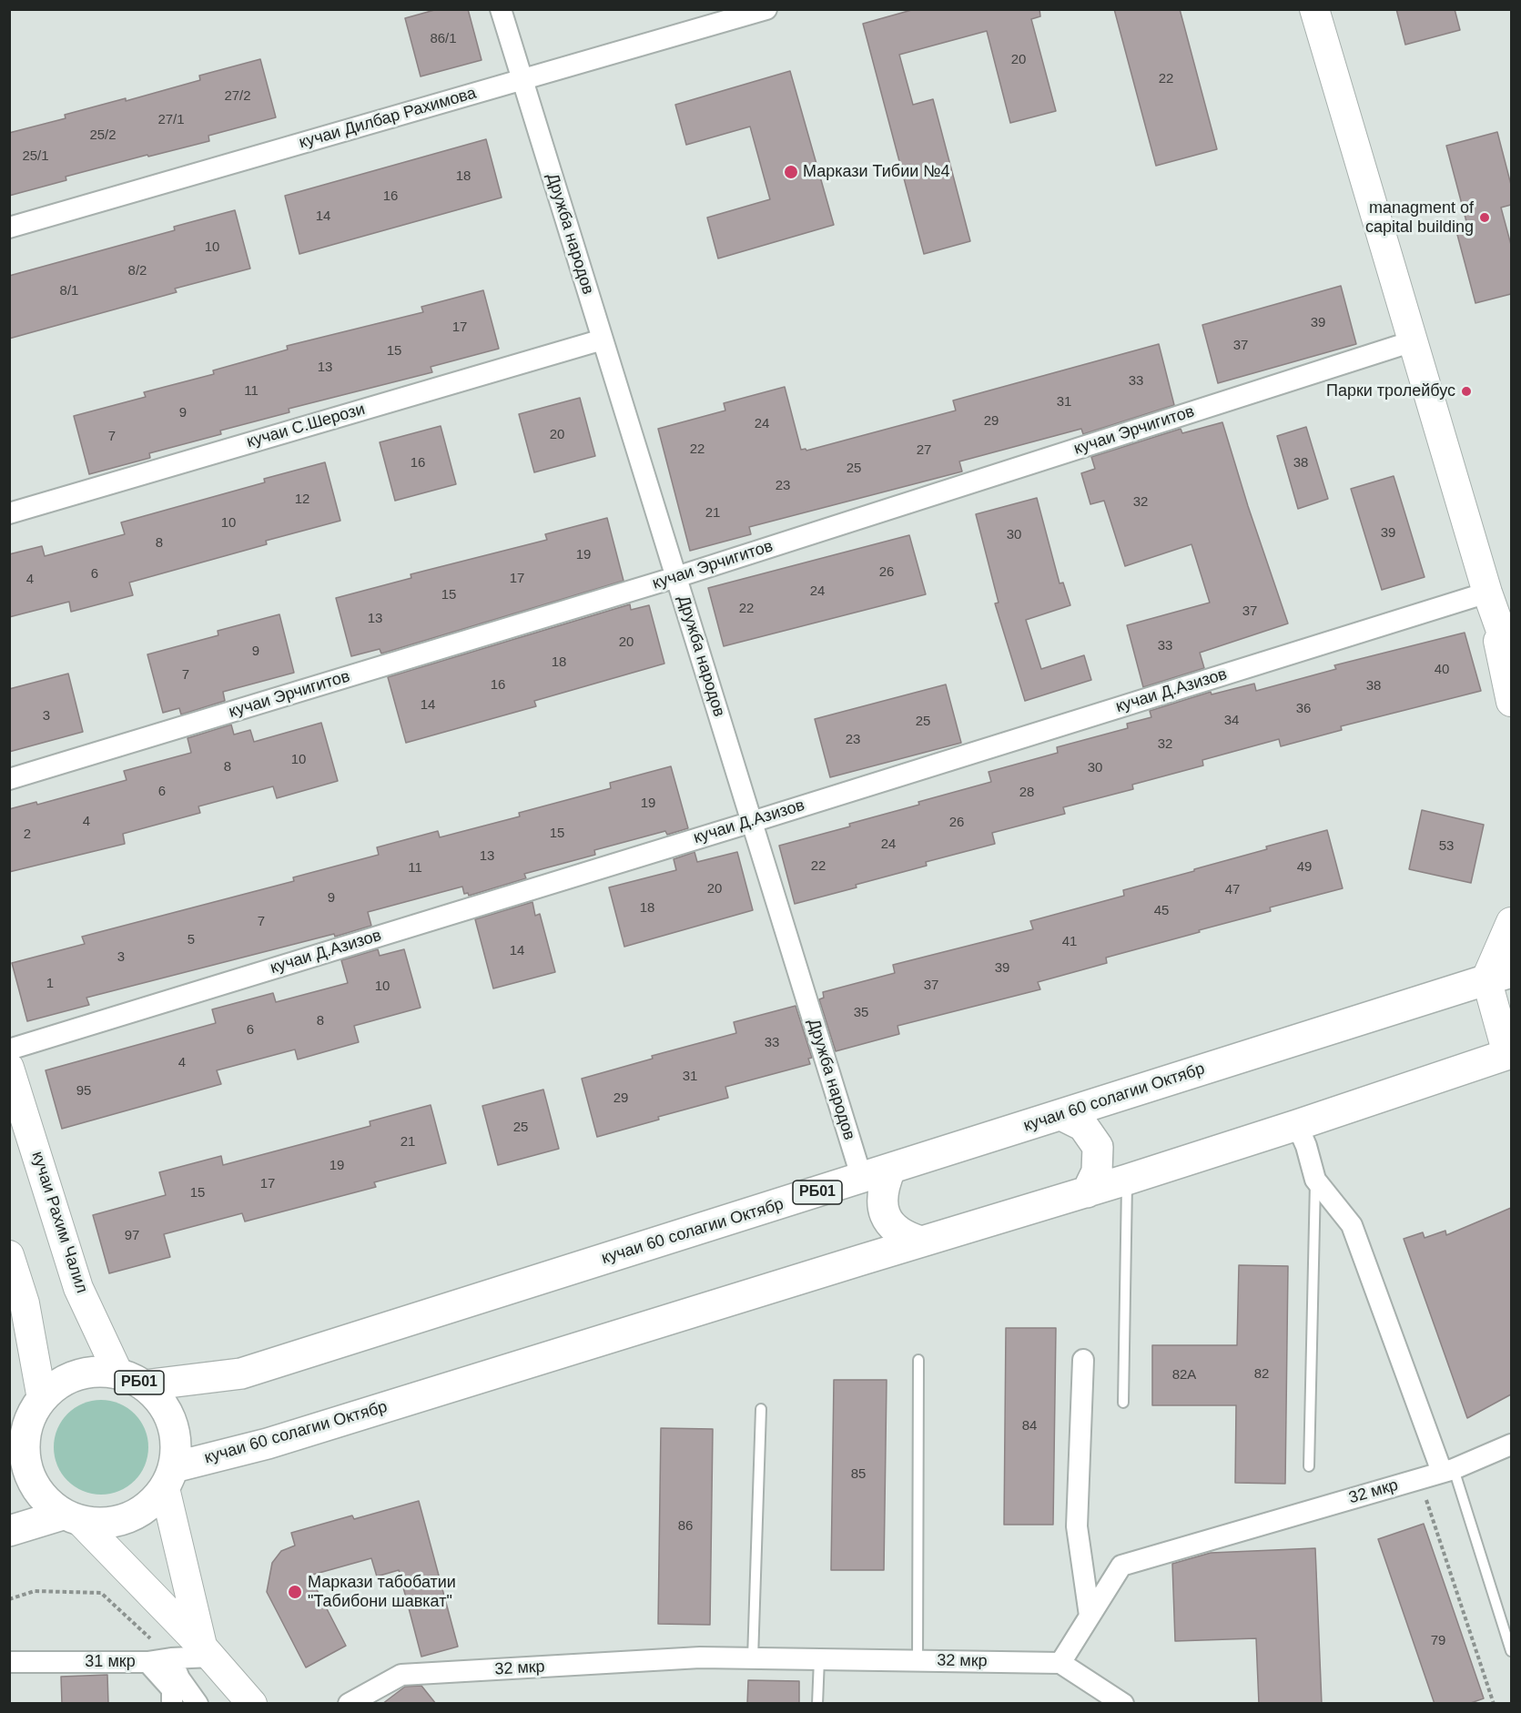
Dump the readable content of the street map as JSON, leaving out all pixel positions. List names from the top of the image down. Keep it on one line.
{"streets":{"highway":["кучаи 60 солагии Октябр","РБ01"],"main road":["кучаи Рахим Чалил"],"street":["кучаи Дилбар Рахимова","Дружба народов","кучаи С.Шерози","кучаи Эрчигитов","кучаи Д.Азизов","32 мкр","31 мкр"]},"crossings":[["кучаи Дилбар Рахимова","Дружба народов"],["Дружба народов","кучаи С.Шерози"],["Дружба народов","кучаи Эрчигитов"],["Дружба народов","кучаи Д.Азизов"],["Дружба народов","кучаи 60 солагии Октябр"],["кучаи 60 солагии Октябр","РБ01"],["кучаи 60 солагии Октябр","кучаи Рахим Чалил"],["РБ01","кучаи Рахим Чалил"]],"places":["Маркази Тибии №4","managment of capital building","Парки тролейбус","Маркази табобатии \"Табибони шавкат\""],"house_numbers":["86/1","20","22","27/2","27/1","25/2","25/1","18","16","14","10","8/2","8/1","39","17","37","15","13","33","11","31","9","29","24","20","7","22","27","16","38","25","23","12","32","21","10","39","30","8","19","26","6","17","4","24","15","22","37","13","20","33","9","18","40","7","16","38","14","36","3","34","25","23","32","10","8","30","6","28","19","4","26","15","2","24","53","13","22","49","11","20","47","9","18","45","7","5","41","14","3","39","1","37","10","35","8","6","33","4","31","95","29","25","21","19","17","15","97","82","82А","84","85","86","79"]}
